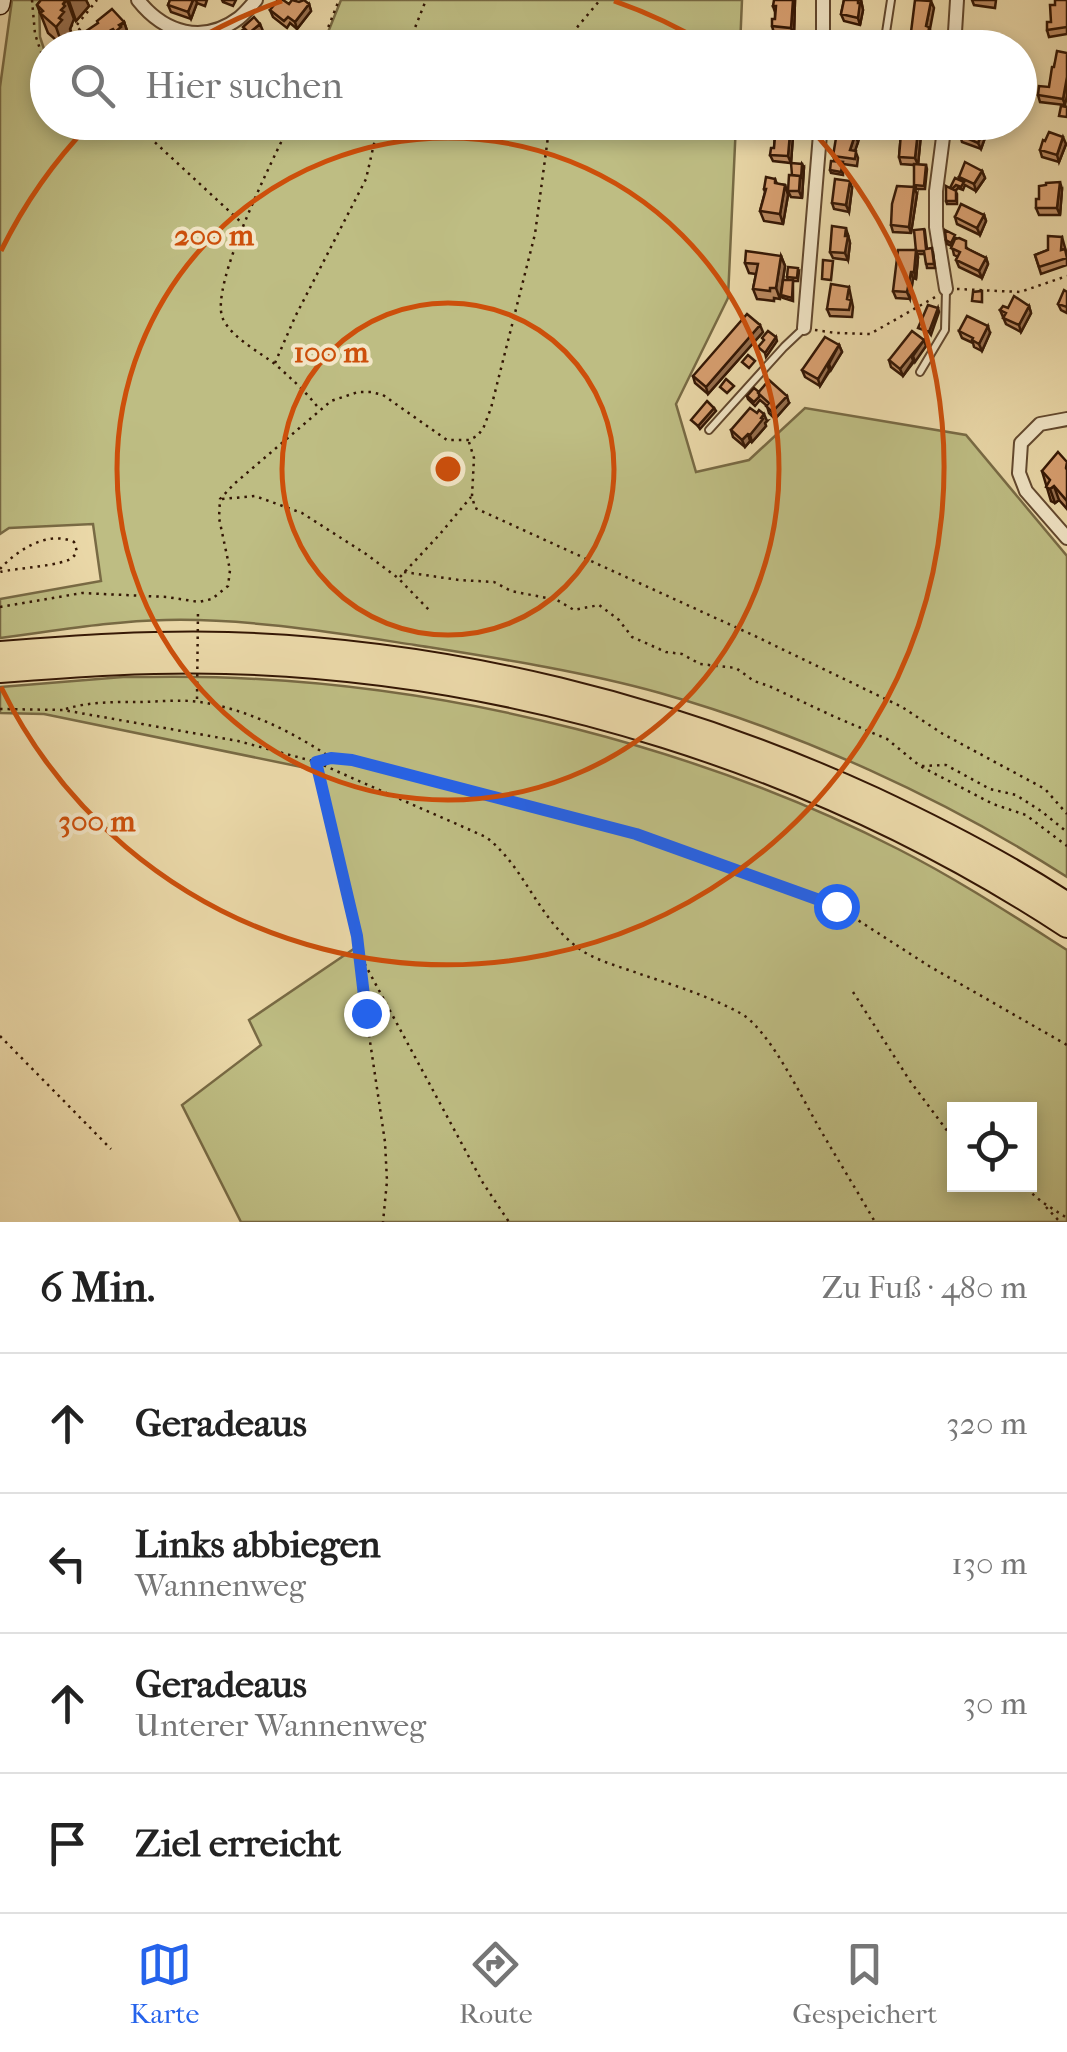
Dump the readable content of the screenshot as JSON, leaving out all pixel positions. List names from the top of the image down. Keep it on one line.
{"page":{"search":"Hier suchen","heading":["6 Min.","Zu Fuß · 480 m"],"list":[["Geradeaus","320 m"],["Links abbiegen","Wannenweg","130 m"],["Geradeaus","Unterer Wannenweg","30 m"],"Ziel erreicht"],"nav":["Karte","Route","Gespeichert"]},"rings":["200 m","100 m","300 m"]}
